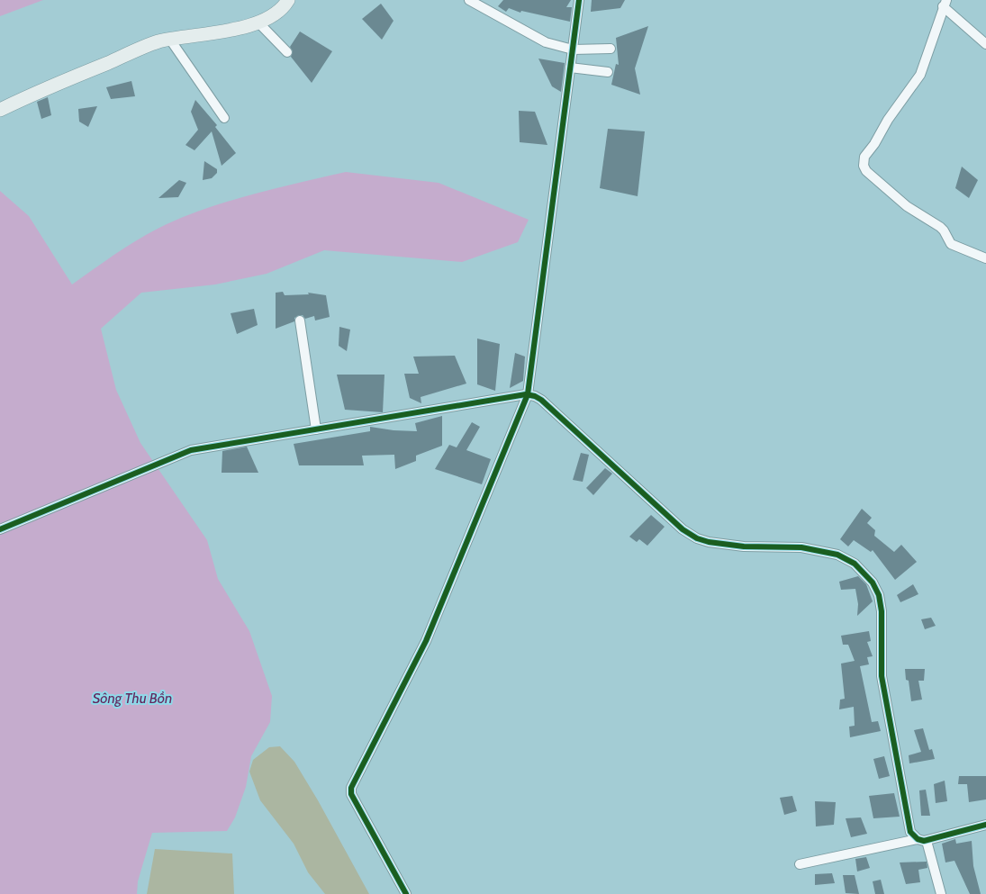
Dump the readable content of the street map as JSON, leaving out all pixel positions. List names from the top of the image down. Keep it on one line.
{"water":["Sông Thu Bồn"]}
